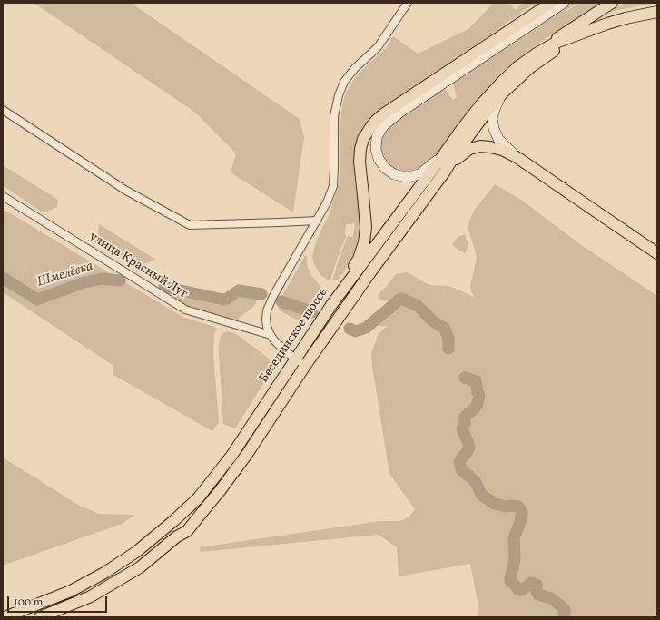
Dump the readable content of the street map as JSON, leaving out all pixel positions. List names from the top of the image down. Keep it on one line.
{"streets":{"main road":["Бесединское шоссе"],"street":["улица Красный Луг"]},"water":["Шмелёвка"],"scale_bar":"100 m"}
